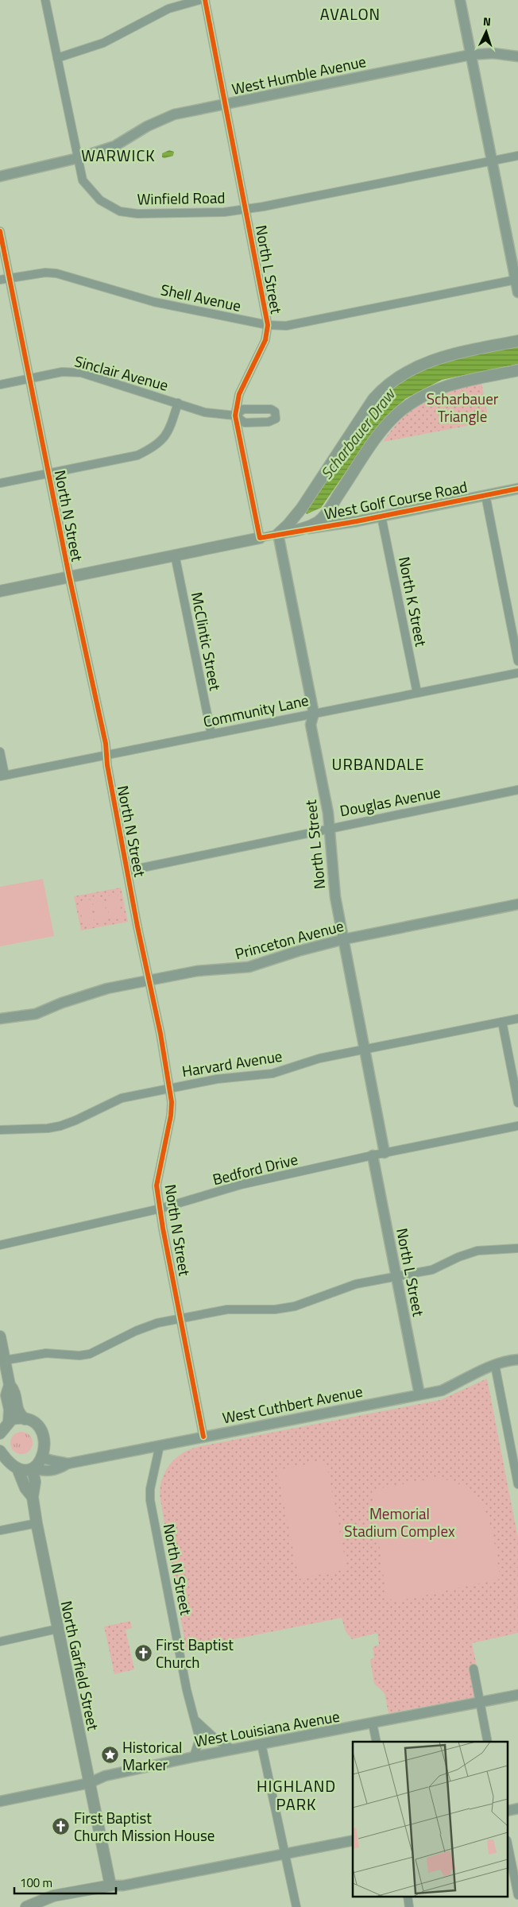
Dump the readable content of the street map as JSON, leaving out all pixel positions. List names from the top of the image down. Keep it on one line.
{"streets":{"main road":["North Garfield Street"],"street":["West Humble Avenue","Winfield Road","North L Street","Shell Avenue","Sinclair Avenue","West Golf Course Road","North N Street","North K Street","McClintic Street","Community Lane","Douglas Avenue","Princeton Avenue","Harvard Avenue","Bedford Drive","West Cuthbert Avenue","West Louisiana Avenue"]},"crossings":[["West Humble Avenue","Winfield Road"],["West Humble Avenue","North L Street"],["Winfield Road","North L Street"],["North L Street","Shell Avenue"],["North L Street","Sinclair Avenue"],["North L Street","West Golf Course Road"],["North L Street","Community Lane"],["North L Street","Douglas Avenue"],["North L Street","Princeton Avenue"],["North L Street","Harvard Avenue"],["North L Street","Bedford Drive"],["North L Street","West Cuthbert Avenue"],["Shell Avenue","North N Street"],["Sinclair Avenue","North N Street"],["West Golf Course Road","North K Street"],["North N Street","Community Lane"],["North N Street","Douglas Avenue"],["North N Street","Princeton Avenue"],["North N Street","Harvard Avenue"],["North N Street","Bedford Drive"],["North N Street","West Cuthbert Avenue"],["North N Street","West Louisiana Avenue"],["North K Street","Community Lane"],["McClintic Street","Community Lane"],["North Garfield Street","West Louisiana Avenue"]],"districts":["AVALON","WARWICK","URBANDALE","HIGHLAND PARK"],"water":["Scharbauer Draw"],"parks":["Scharbauer Triangle","Memorial Stadium Complex"],"places":{"church":["First Baptist Church","First Baptist Church Mission House"],"place":["Historical Marker"]},"scale_bar":"100 m","north":"top"}
